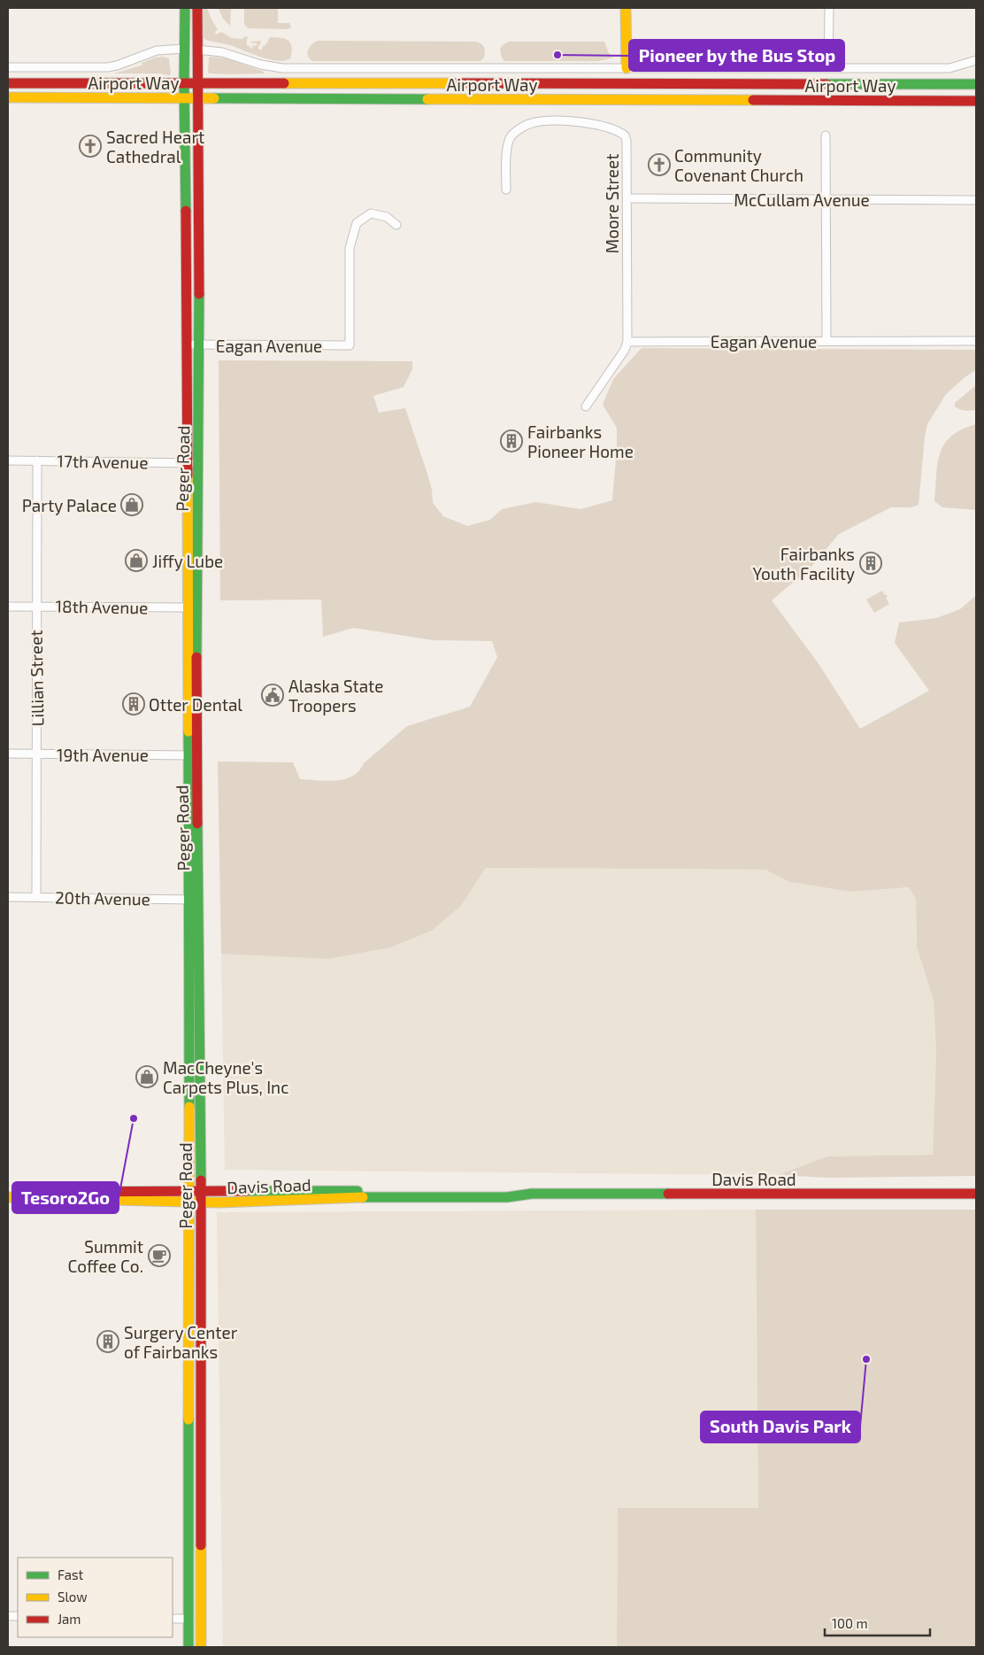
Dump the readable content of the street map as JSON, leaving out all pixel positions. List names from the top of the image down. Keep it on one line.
{"streets":{"main road":["Airport Way","Peger Road","Davis Road"],"street":["McCullam Avenue","Moore Street","Eagan Avenue","17th Avenue","18th Avenue","Lillian Street","19th Avenue","20th Avenue"]},"crossings":[["Airport Way","Peger Road"],["McCullam Avenue","Moore Street"],["Moore Street","Eagan Avenue"],["Eagan Avenue","Peger Road"],["17th Avenue","Peger Road"],["17th Avenue","Lillian Street"],["Peger Road","18th Avenue"],["Peger Road","19th Avenue"],["Peger Road","20th Avenue"],["Peger Road","Davis Road"],["18th Avenue","Lillian Street"],["Lillian Street","19th Avenue"],["Lillian Street","20th Avenue"]],"places":{"other":["Pioneer by the Bus Stop","Tesoro2Go","South Davis Park"],"church":["Sacred Heart Cathedral","Community Covenant Church"],"building":["Fairbanks Pioneer Home","Fairbanks Youth Facility","Otter Dental","Surgery Center of Fairbanks"],"shop":["Party Palace","Jiffy Lube","MacCheyne's Carpets Plus, Inc"],"public building":["Alaska State Troopers"],"cafe":["Summit Coffee Co."]},"legend":["Fast","Slow","Jam"],"scale_bar":"100 m"}
